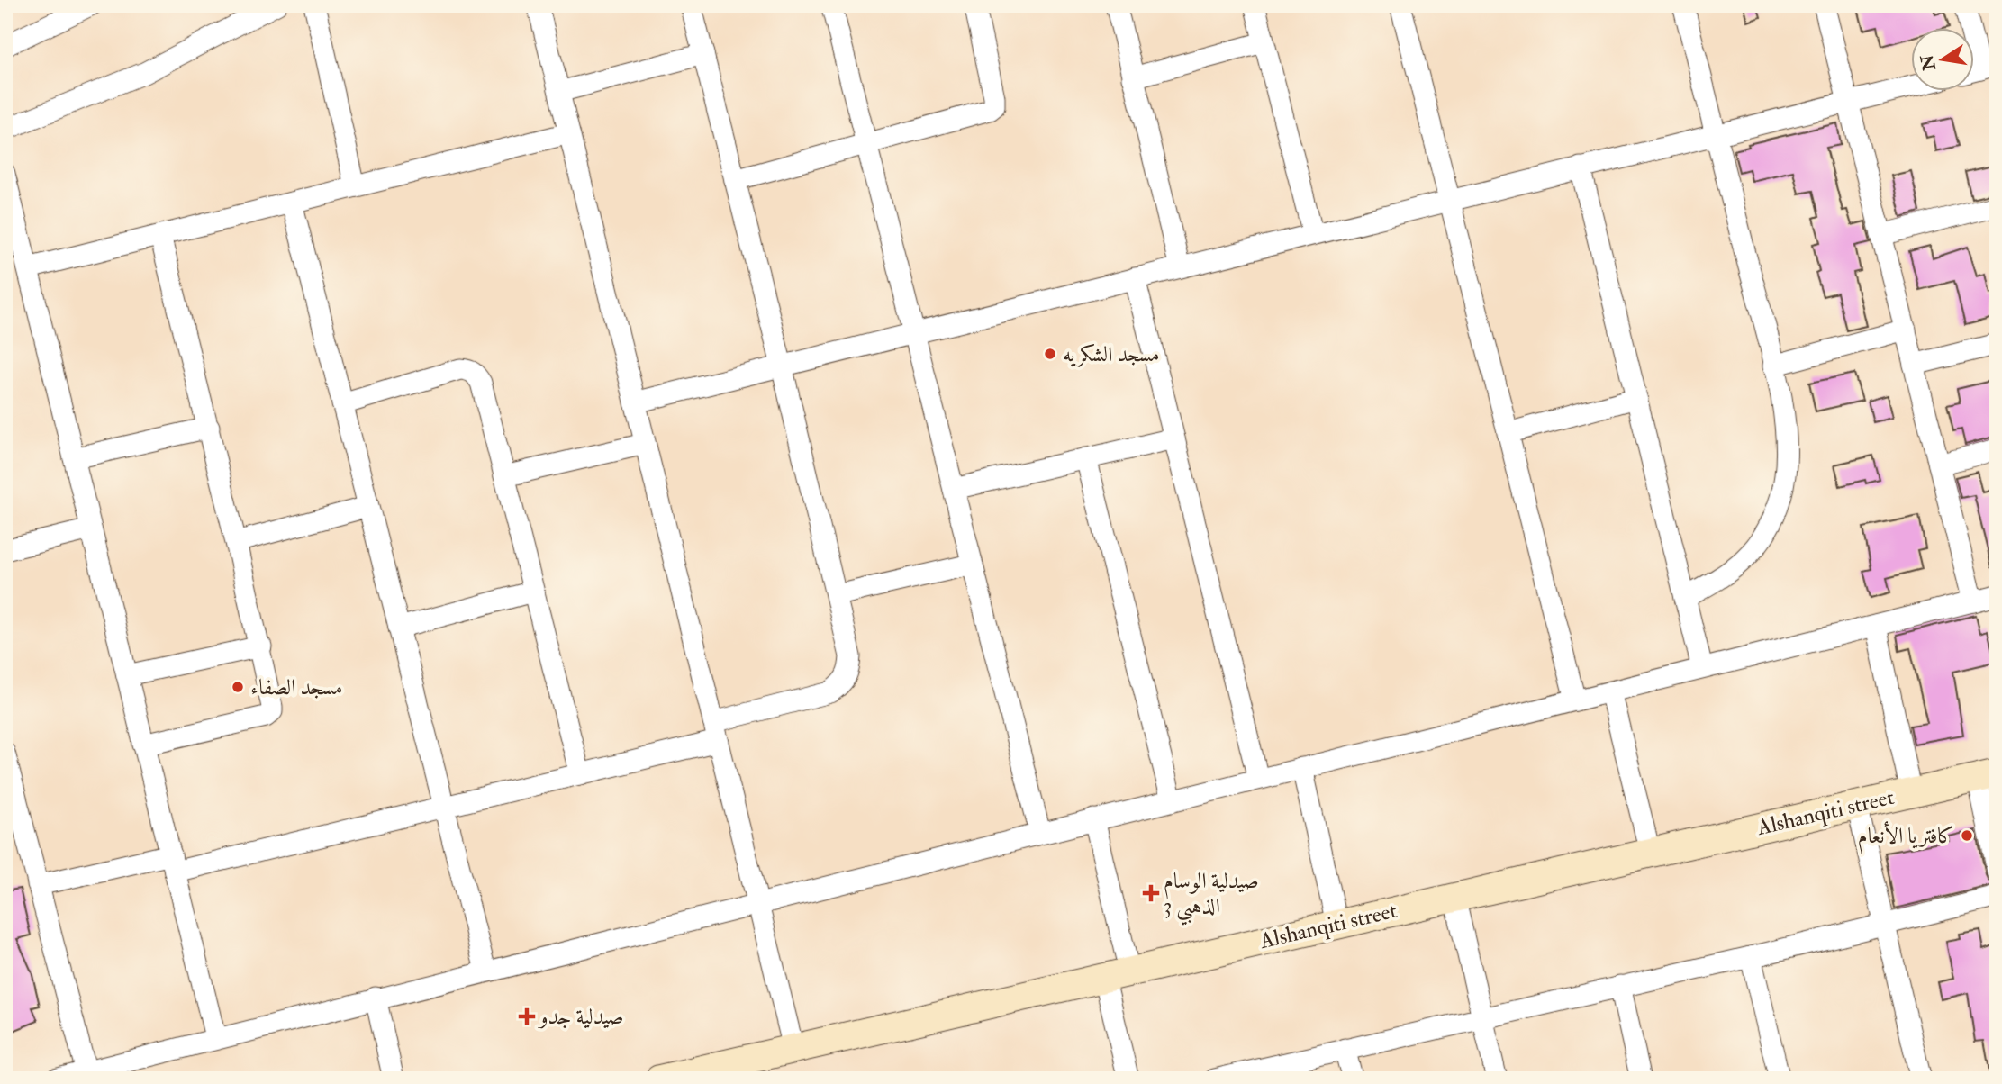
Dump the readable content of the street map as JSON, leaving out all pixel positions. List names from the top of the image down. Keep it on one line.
{"streets":{"street":["Alshanqiti street"]},"places":{"other":["مسجد الشكريه","مسجد الصفاء","كافتريا الأنعام"],"health":["صيدلية الوسام الذهبي 3","صيدلية جدو"]},"north":"left"}
